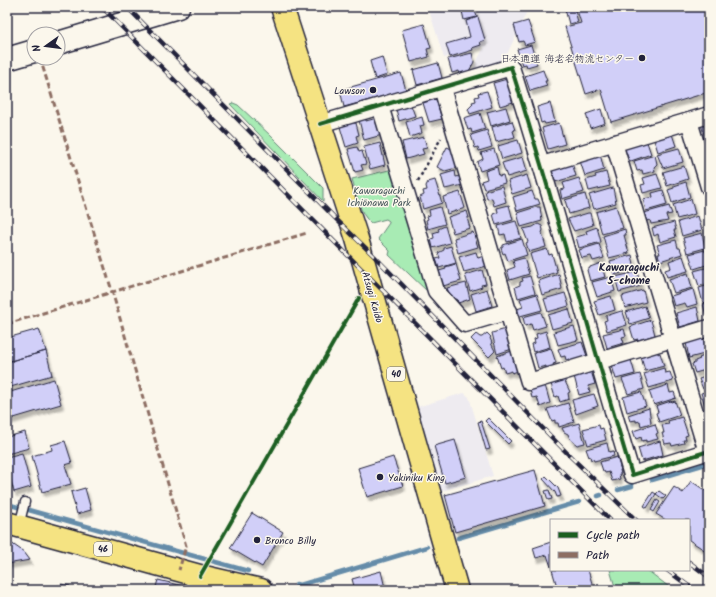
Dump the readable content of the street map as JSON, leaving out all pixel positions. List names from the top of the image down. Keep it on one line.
{"streets":{"main road":["Atsugi Kaido","40","46"]},"districts":["Kawaraguchi 5-chome"],"parks":["Kawaraguchi Ichiōnawa Park"],"places":["日本通運 海老名物流センター","Lawson","Yakiniku King","Bronco Billy"],"legend":["Cycle path","Path"],"north":"left"}
